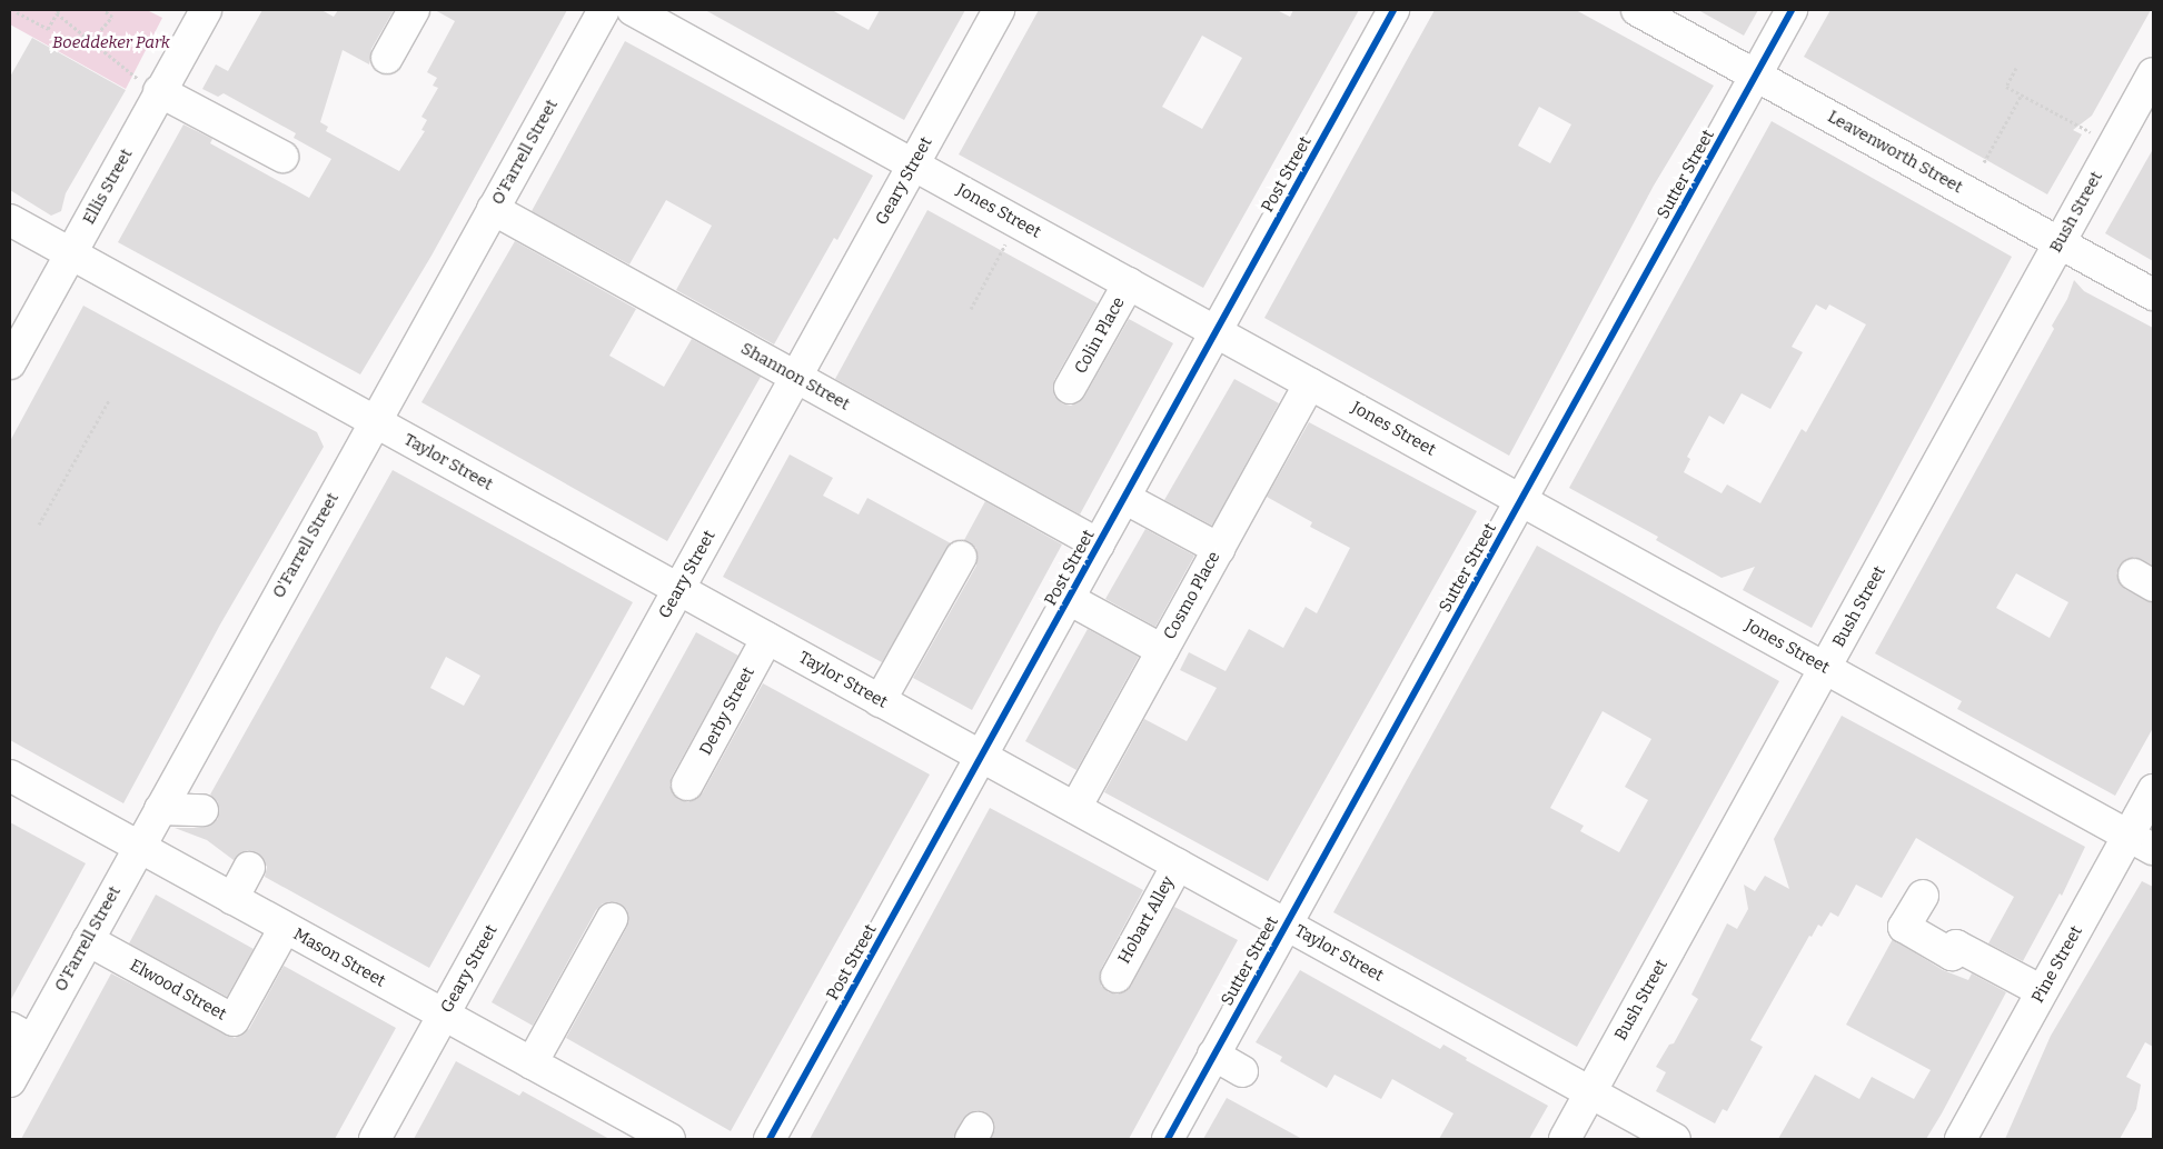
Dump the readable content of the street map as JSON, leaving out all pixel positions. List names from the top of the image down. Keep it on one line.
{"streets":{"main road":["O'Farrell Street","Leavenworth Street","Post Street","Sutter Street","Geary Street","Ellis Street","Jones Street","Bush Street","Colin Place","Shannon Street","Taylor Street","Cosmo Place","Derby Street","Hobart Alley","Mason Street","Pine Street","Elwood Street"]},"crossings":[["O'Farrell Street","Shannon Street"],["O'Farrell Street","Taylor Street"],["O'Farrell Street","Mason Street"],["O'Farrell Street","Elwood Street"],["Leavenworth Street","Sutter Street"],["Leavenworth Street","Bush Street"],["Post Street","Jones Street"],["Post Street","Shannon Street"],["Post Street","Taylor Street"],["Sutter Street","Jones Street"],["Sutter Street","Taylor Street"],["Geary Street","Jones Street"],["Geary Street","Shannon Street"],["Geary Street","Taylor Street"],["Geary Street","Mason Street"],["Ellis Street","Taylor Street"],["Jones Street","Bush Street"],["Jones Street","Colin Place"],["Jones Street","Cosmo Place"],["Jones Street","Pine Street"],["Bush Street","Taylor Street"],["Taylor Street","Cosmo Place"],["Taylor Street","Derby Street"],["Taylor Street","Hobart Alley"],["Mason Street","Elwood Street"]],"parks":["Boeddeker Park"]}
